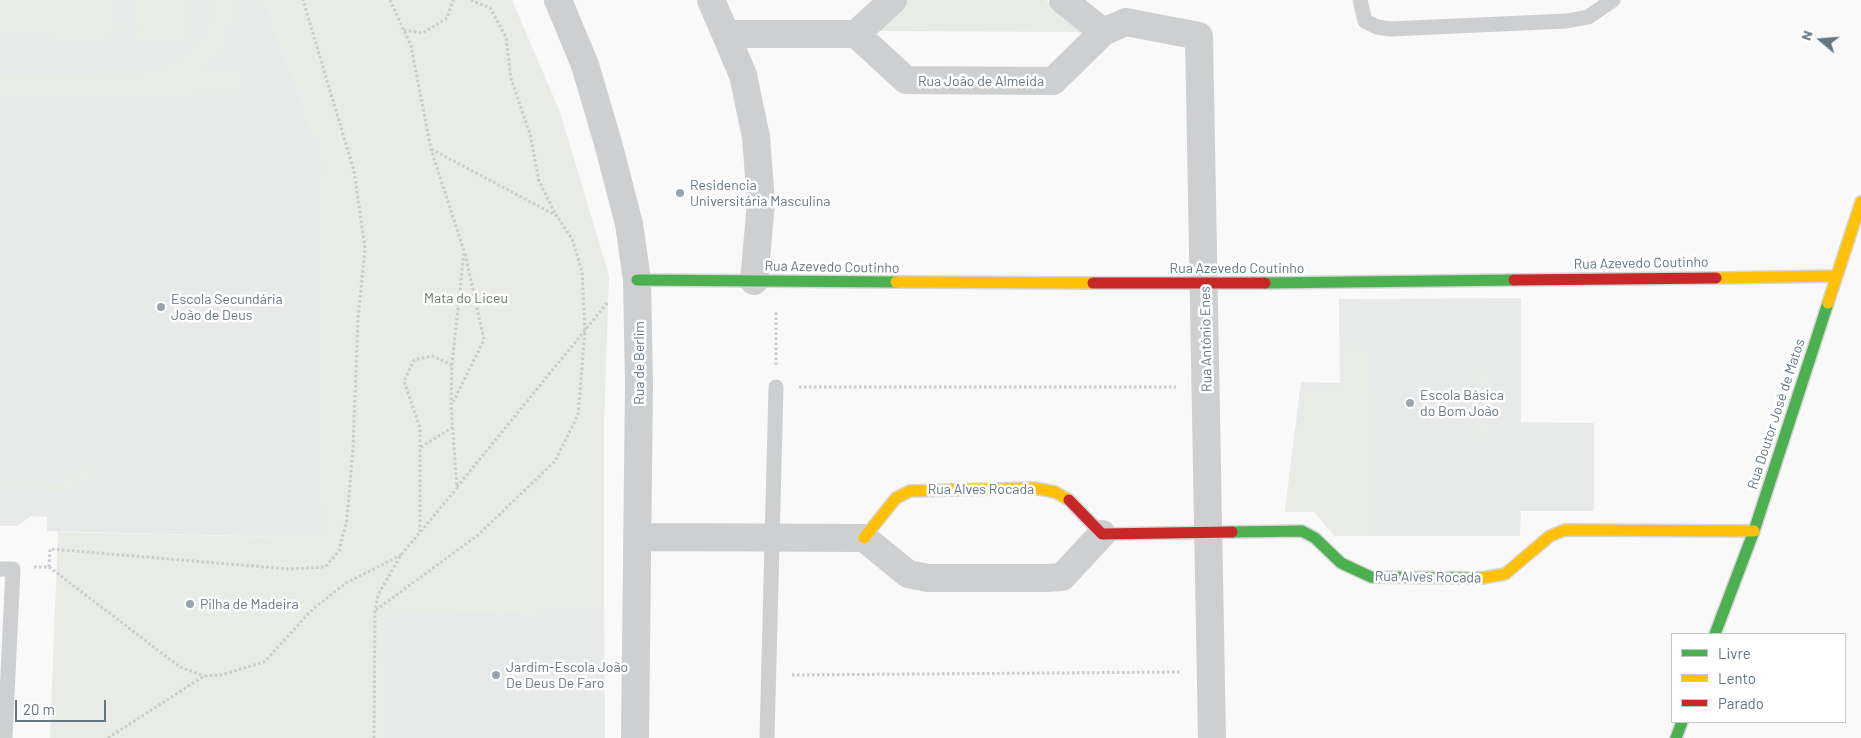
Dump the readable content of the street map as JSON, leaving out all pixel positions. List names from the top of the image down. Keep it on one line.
{"streets":{"street":["Rua João de Almeida","Rua Azevedo Coutinho","Rua António Enes","Rua de Berlim","Rua Doutor José de Matos","Rua Alves Rocada"]},"crossings":[["Rua João de Almeida","Rua António Enes"],["Rua Azevedo Coutinho","Rua António Enes"],["Rua Azevedo Coutinho","Rua de Berlim"],["Rua Azevedo Coutinho","Rua Doutor José de Matos"],["Rua António Enes","Rua Alves Rocada"],["Rua Doutor José de Matos","Rua Alves Rocada"]],"parks":["Mata do Liceu"],"places":["Residencia Universitária Masculina","Escola Secundária João de Deus","Escola Básica do Bom João","Pilha de Madeira","Jardim-Escola João De Deus De Faro"],"legend":["Livre","Lento","Parado"],"scale_bar":"20 m","north":"left"}
